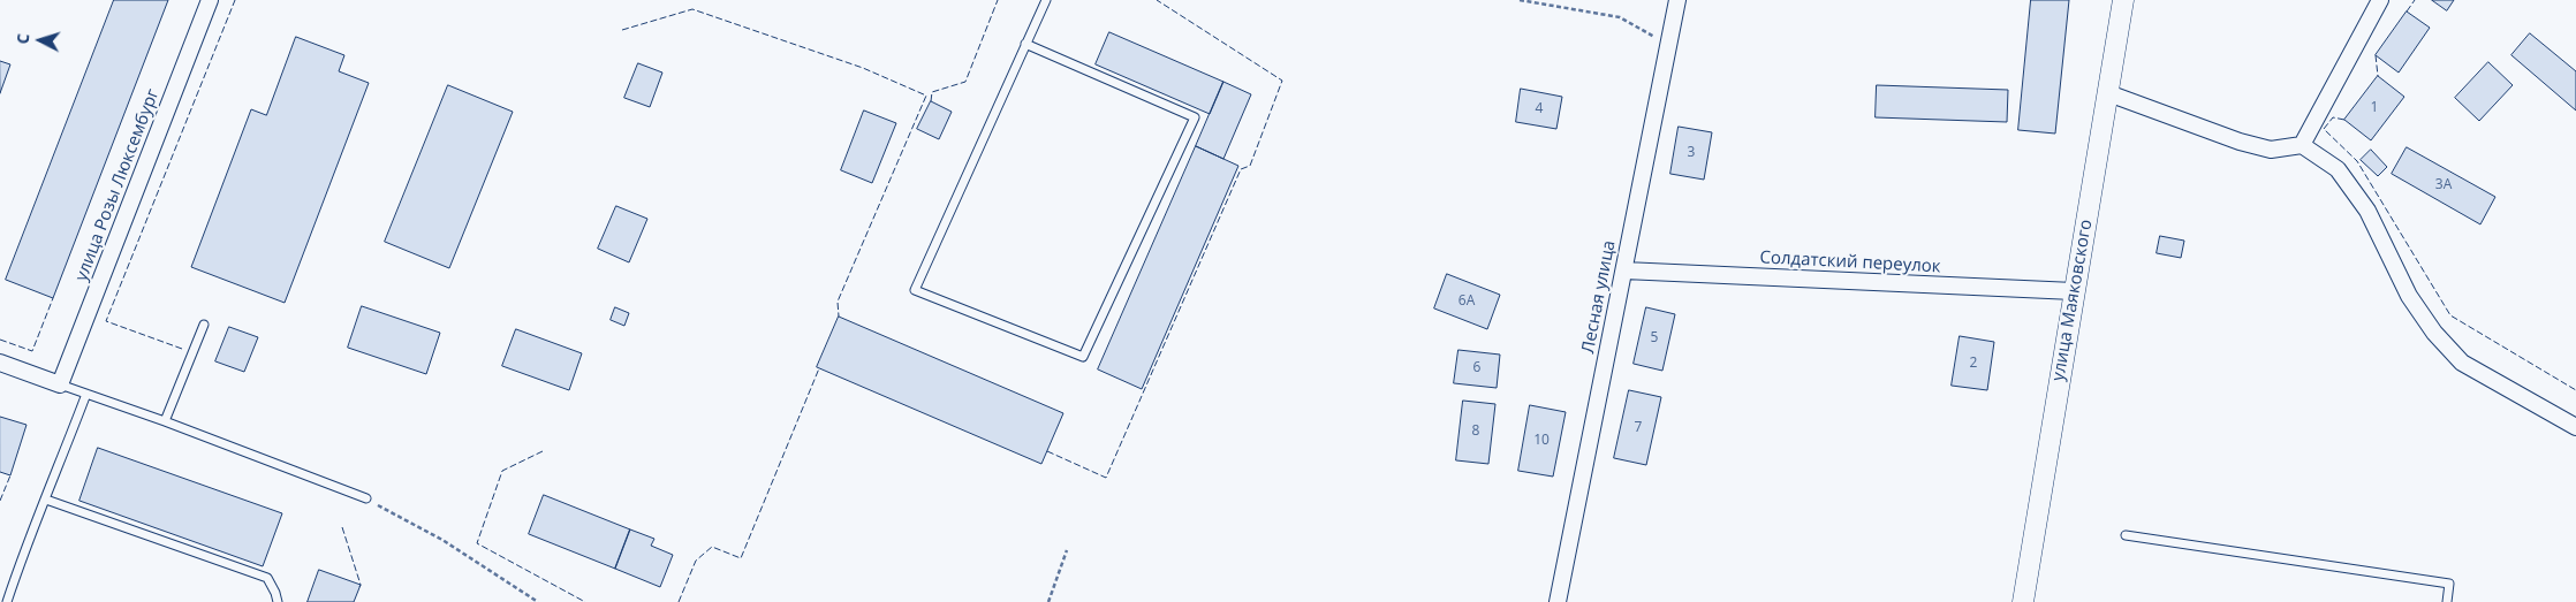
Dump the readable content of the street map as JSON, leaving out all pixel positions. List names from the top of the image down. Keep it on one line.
{"streets":{"street":["улица Розы Люксембург","Солдатский переулок","Лесная улица","улица Маяковского"]},"crossings":[["Солдатский переулок","Лесная улица"],["Солдатский переулок","улица Маяковского"]],"house_numbers":["1","4","3","3А","6А","5","2","6","7","8","10"],"north":"left"}
